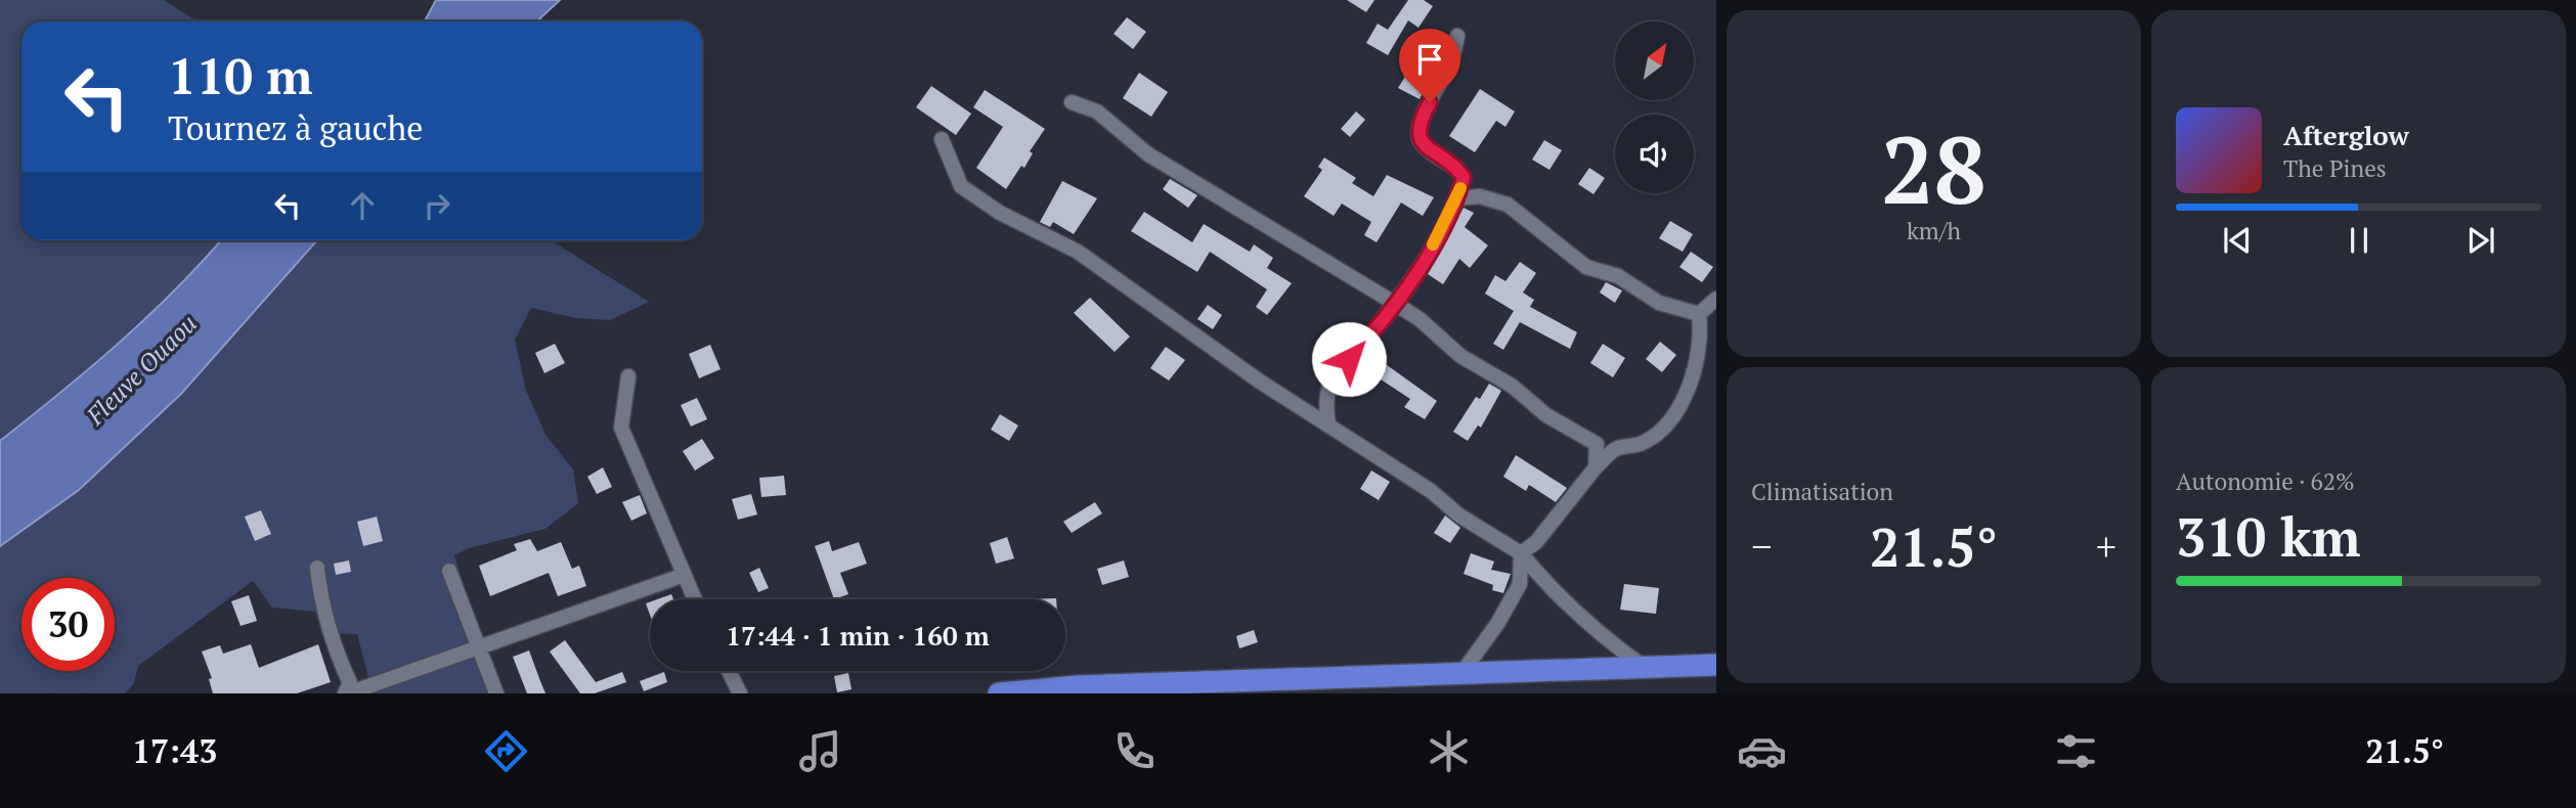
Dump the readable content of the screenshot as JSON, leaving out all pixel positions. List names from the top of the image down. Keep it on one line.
{"water":["Fleuve Ouaou"],"north":"top right","page":{"tile":[["28","km/h"],"Climatisation",["Autonomie · 62%","310 km"]],"turn":["110 m","Tournez à gauche"],"song":["Afterglow","The Pines"],"heat":["−","21.5°","+"],"limit":"30","trip":"17:44 · 1 min · 160 m","tabs":["17:43","21.5°"]}}
